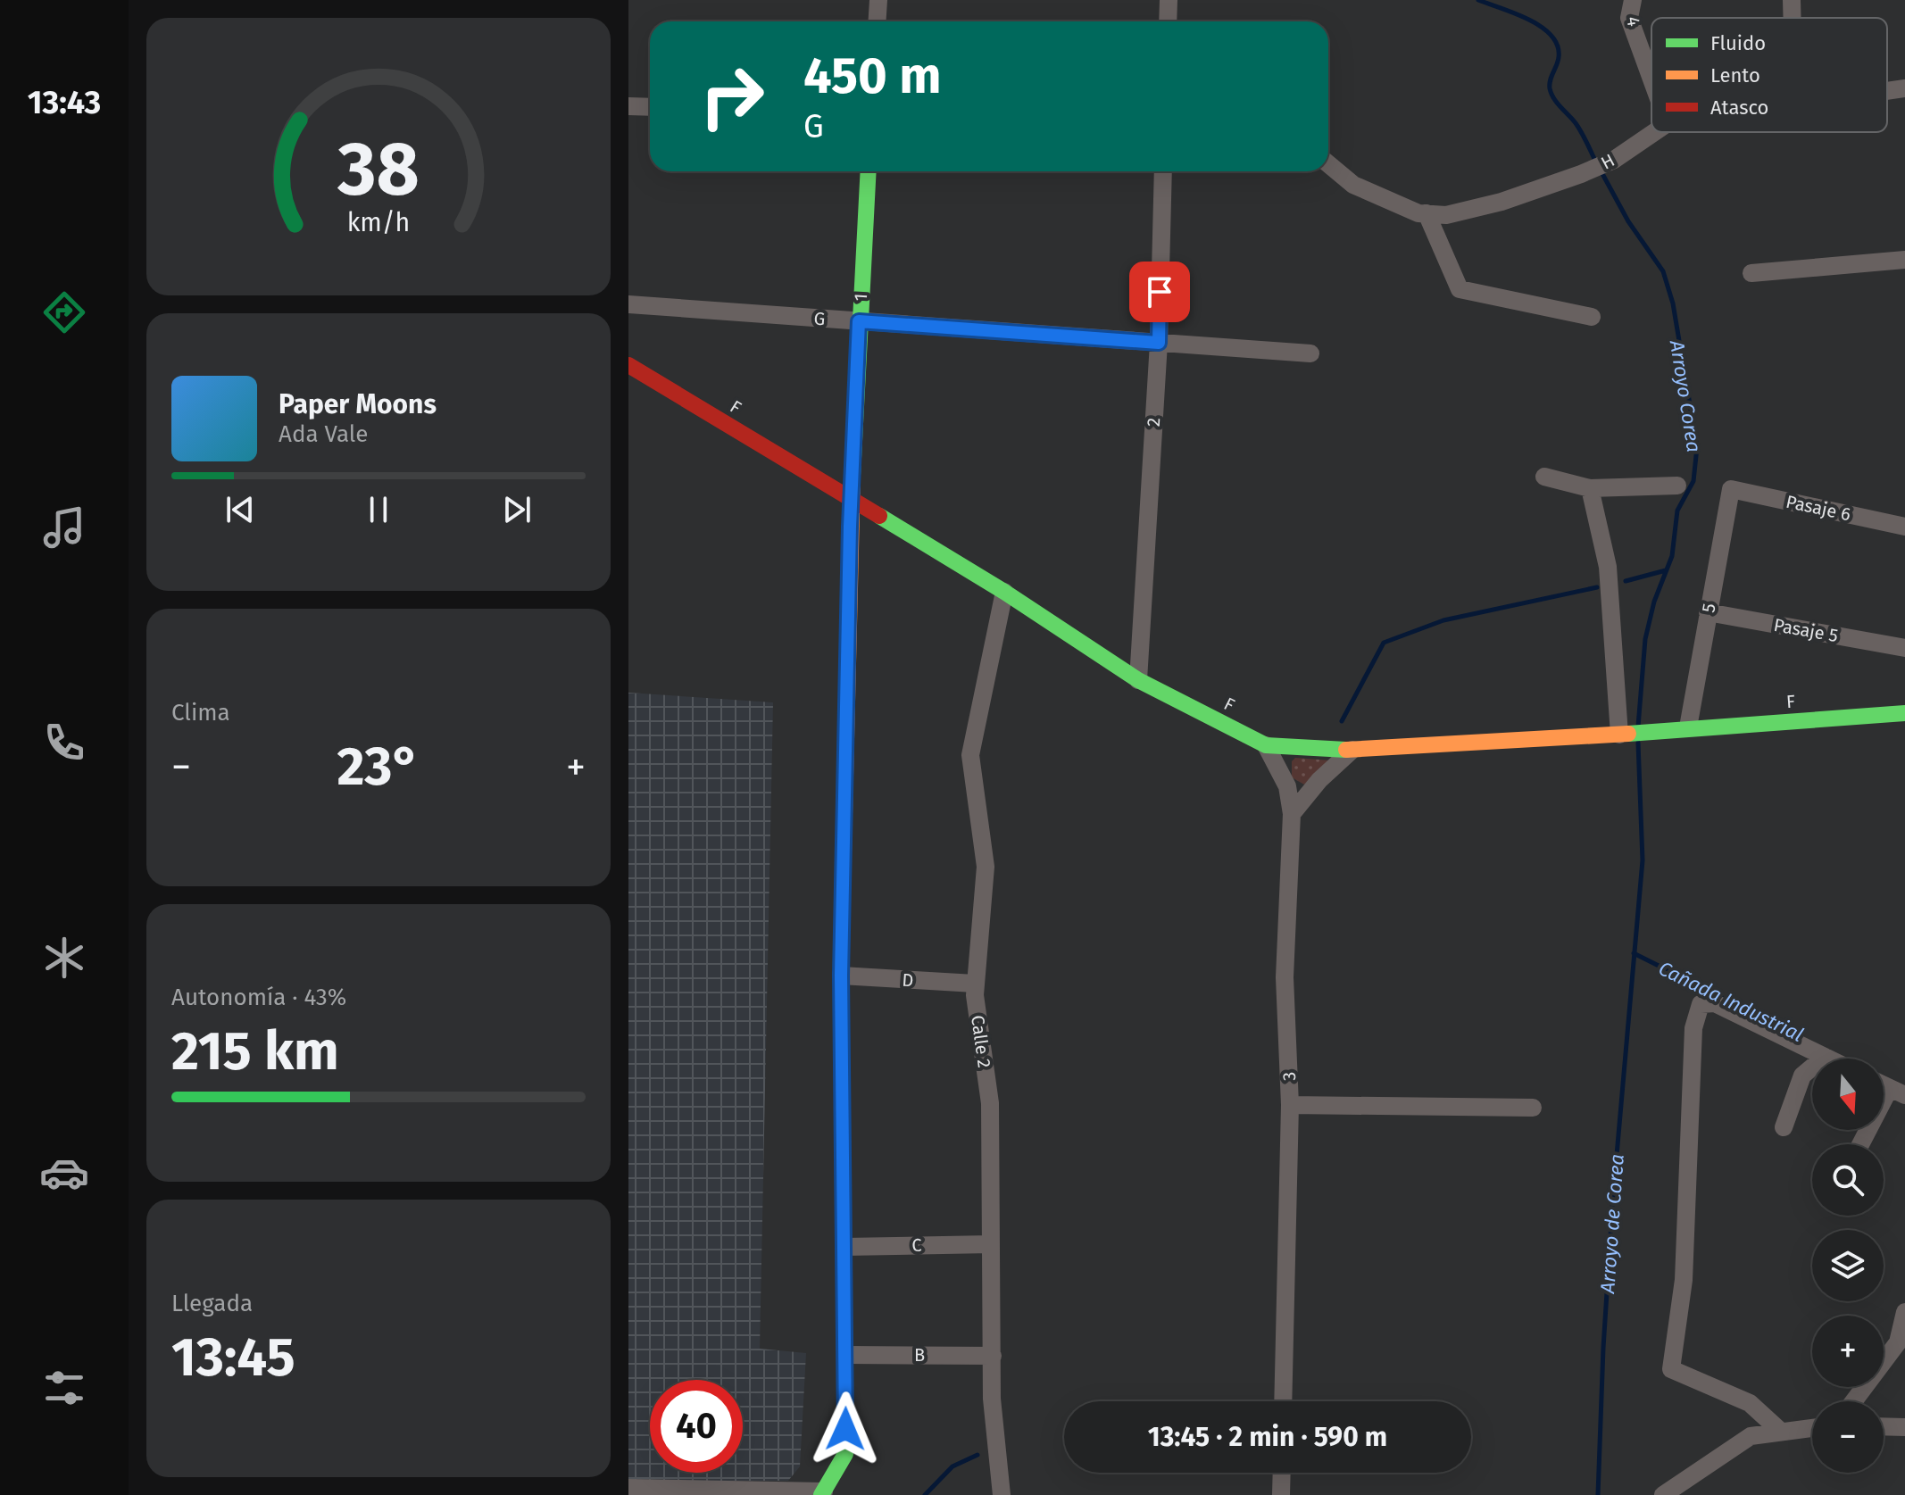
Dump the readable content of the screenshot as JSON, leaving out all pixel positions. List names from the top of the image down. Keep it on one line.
{"streets":{"street":["4","H","1","G","F","2","Pasaje 6","5","Pasaje 5","D","Calle 2","3","C","B"]},"crossings":[["1","G"],["1","F"],["1","D"],["1","C"],["1","B"],["G","2"],["F","2"],["F","5"],["F","Calle 2"],["F","3"],["Pasaje 6","5"],["5","Pasaje 5"],["D","Calle 2"],["Calle 2","C"],["Calle 2","B"]],"water":["Arroyo Corea","Cañada Industrial","Arroyo de Corea"],"legend":["Fluido","Lento","Atasco"],"north":"bottom","page":{"tabs":"13:43","turn":["450 m","G"],"song":["Paper Moons","Ada Vale"],"tile":["Clima",["Autonomía · 43%","215 km"],["Llegada","13:45"]],"heat":["−","23°","+"],"map_buttons":["+","−"],"limit":"40","trip":"13:45 · 2 min · 590 m","gauge":["38","km/h"]}}
